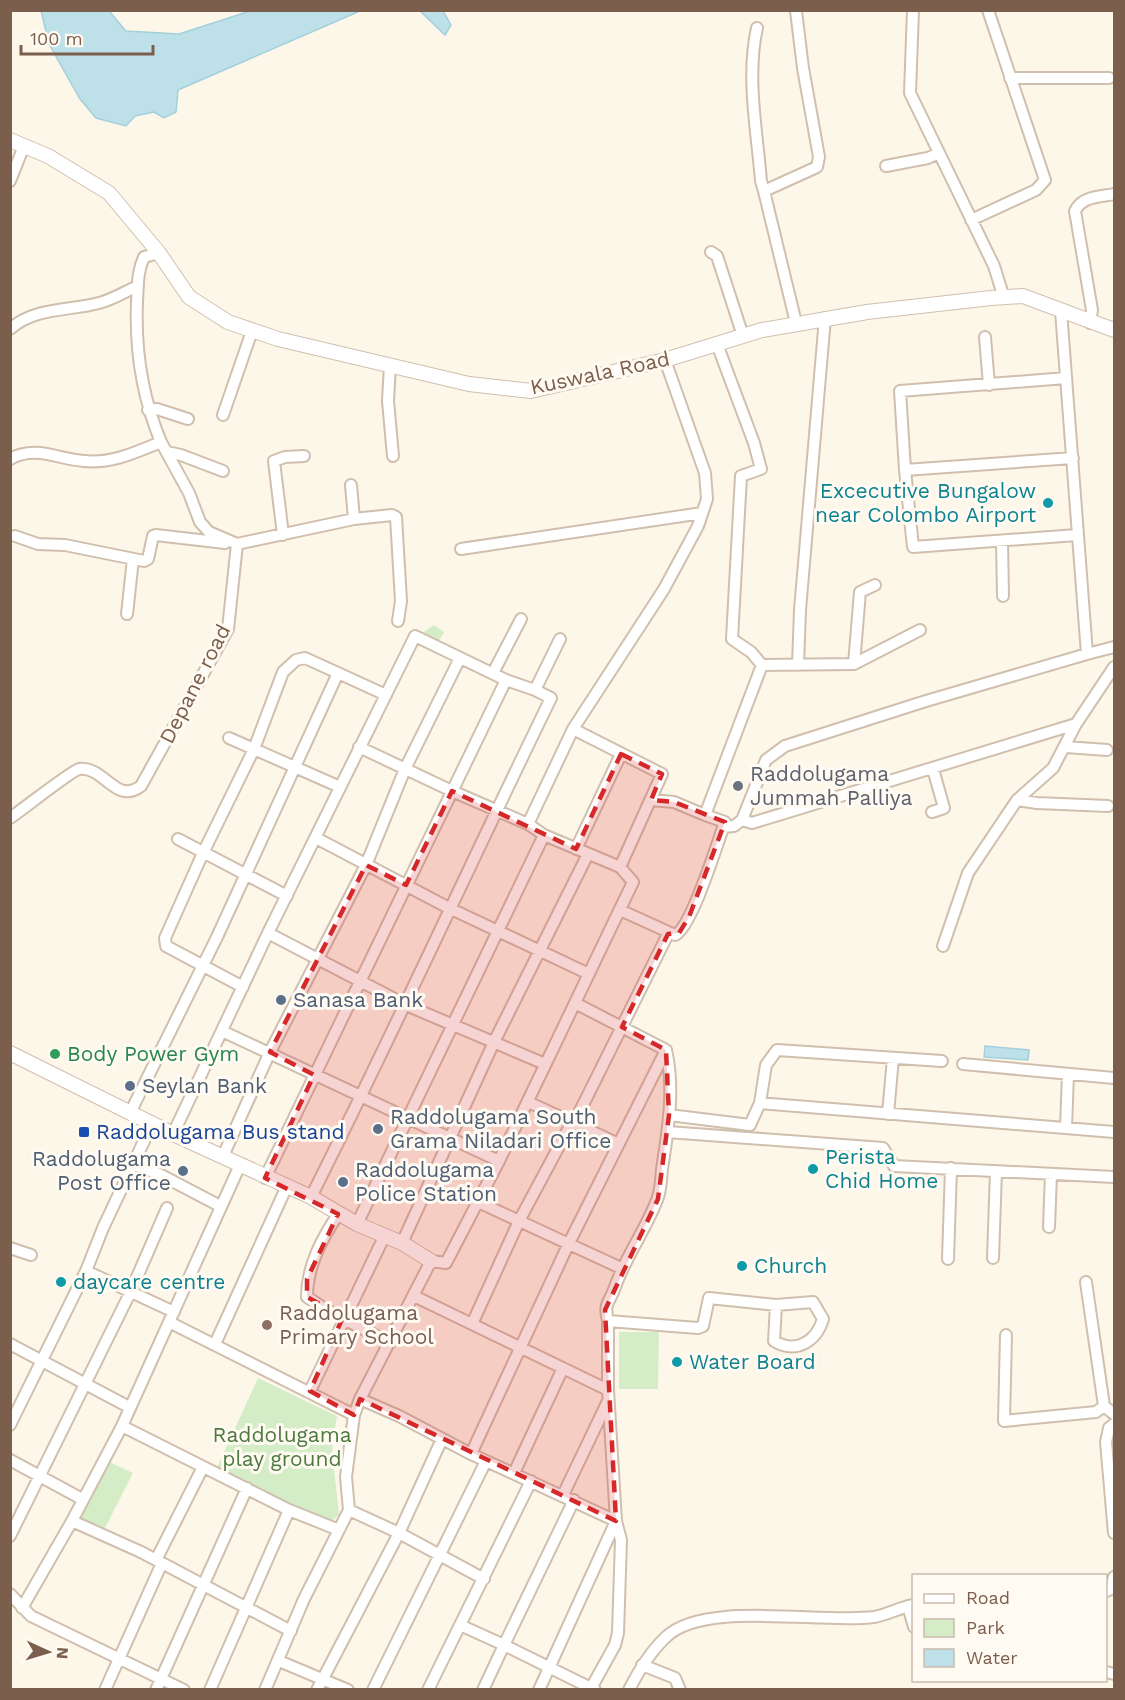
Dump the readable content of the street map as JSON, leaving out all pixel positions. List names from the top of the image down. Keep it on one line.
{"streets":{"street":["Kuswala Road","Depane road"]},"parks":["Raddolugama play ground"],"places":{"other":["Excecutive Bungalow near Colombo Airport","Raddolugama Jummah Palliya","Sanasa Bank","Body Power Gym","Seylan Bank","Raddolugama South Grama Niladari Office","Perista Chid Home","Raddolugama Post Office","Raddolugama Police Station","Church","daycare centre","Raddolugama Primary School","Water Board"],"transit":["Raddolugama Bus stand"]},"legend":["Road","Park","Water"],"scale_bar":"100 m","north":"right"}
